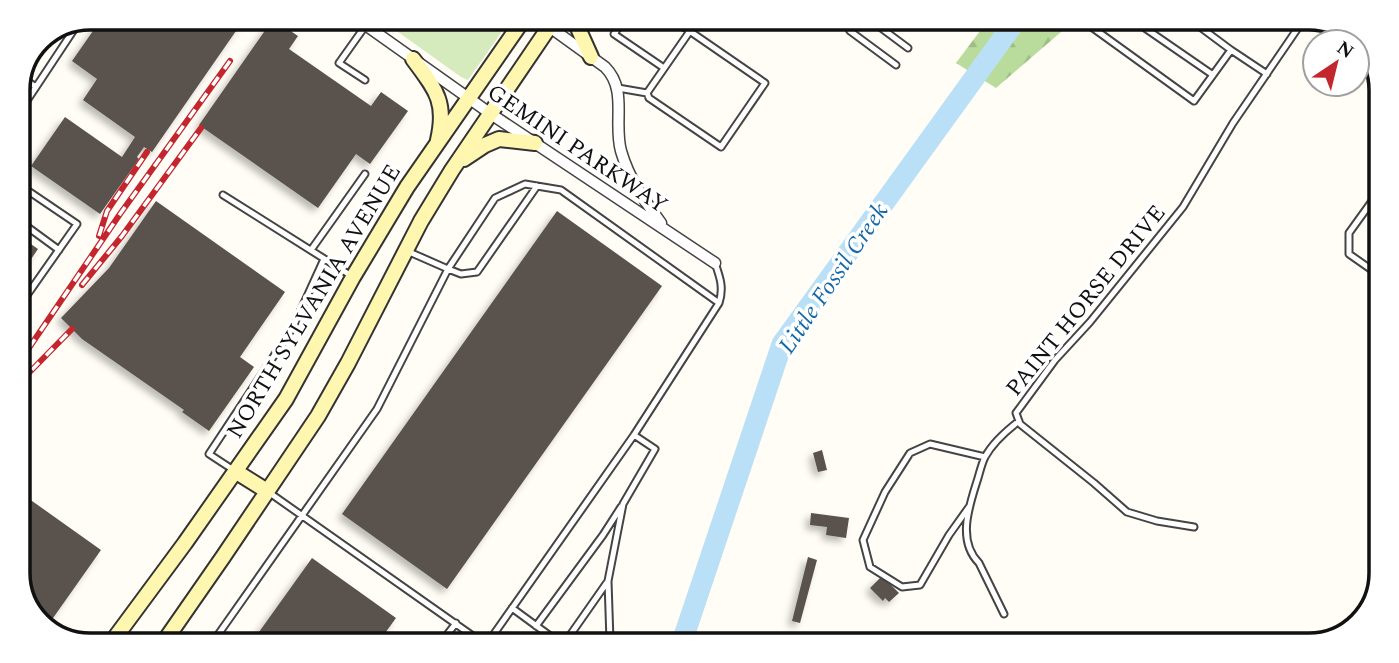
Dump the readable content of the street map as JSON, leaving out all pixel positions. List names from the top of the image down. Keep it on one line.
{"streets":{"main road":["NORTH SYLVANIA AVENUE"],"street":["GEMINI PARKWAY"],"lane":["PAINT HORSE DRIVE"]},"crossings":[["GEMINI PARKWAY","NORTH SYLVANIA AVENUE"]],"water":["Little Fossil Creek"],"north":"top right"}
